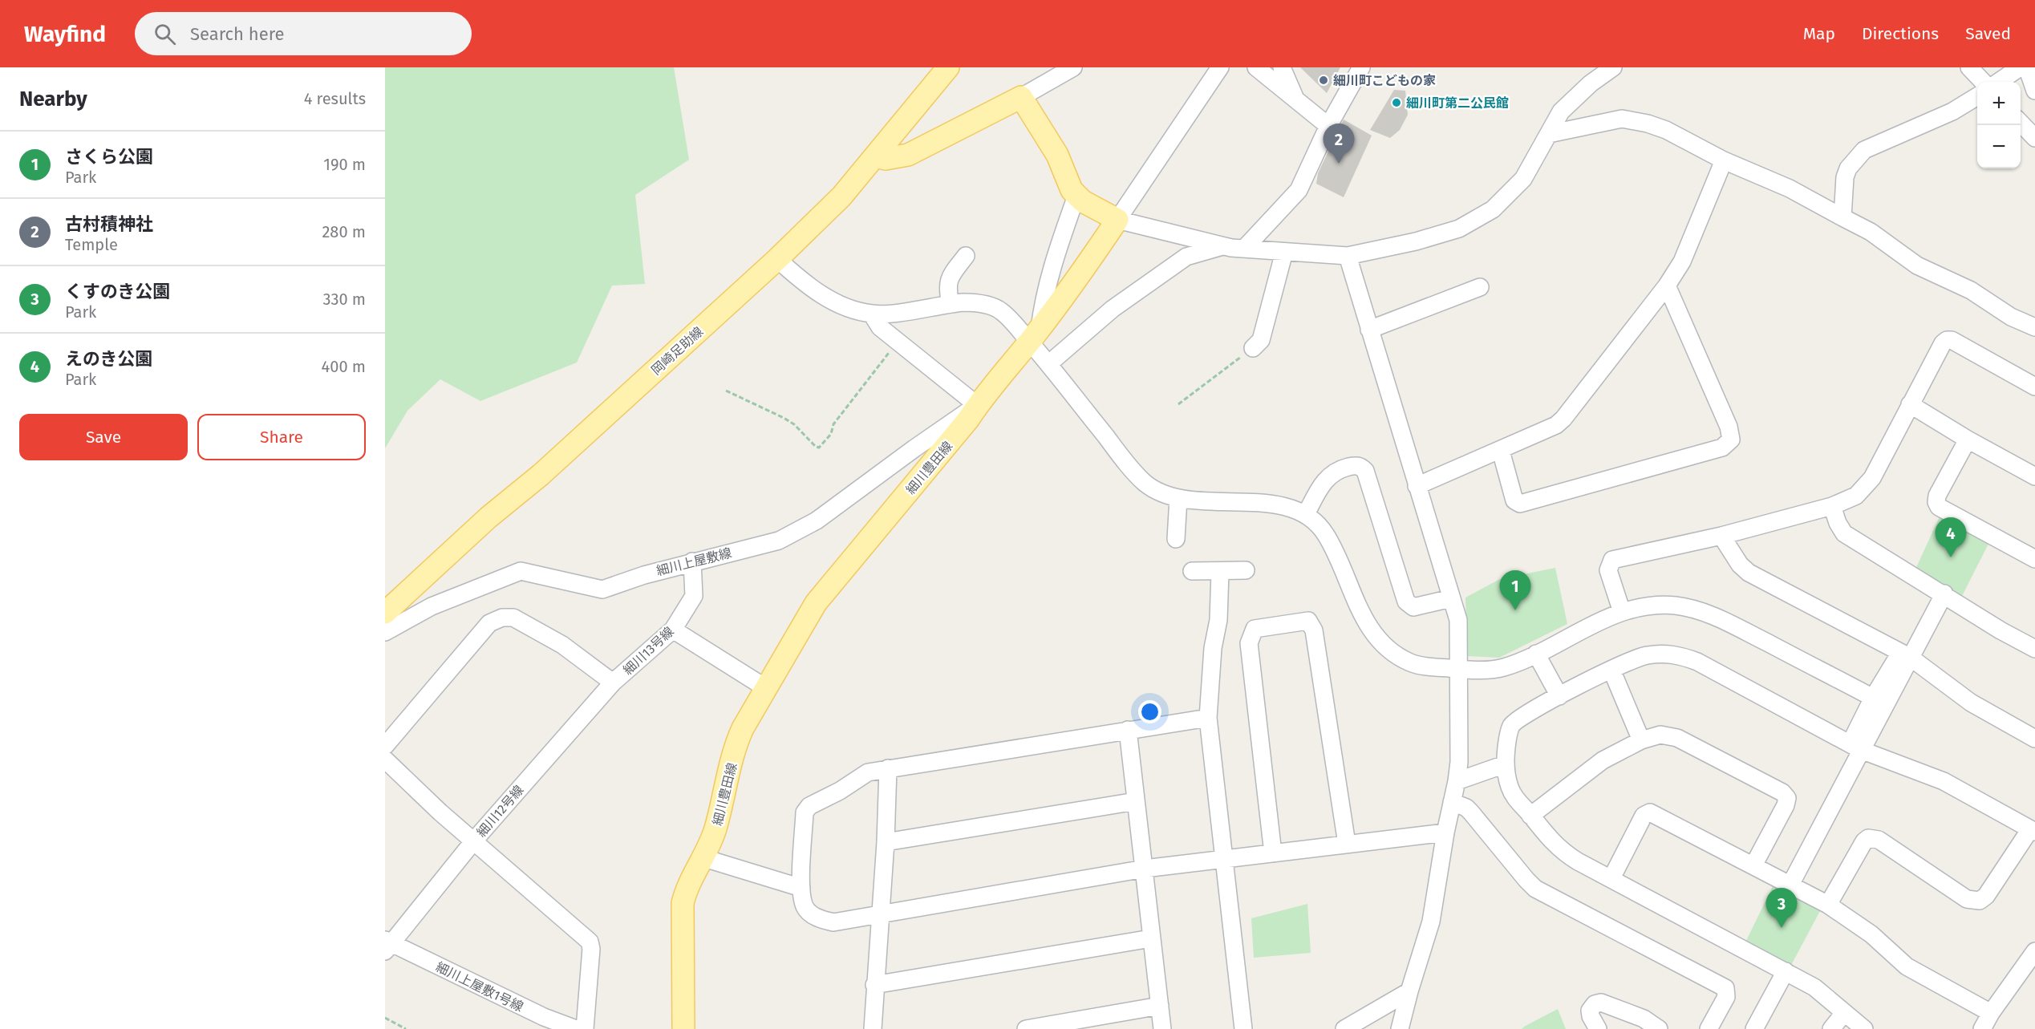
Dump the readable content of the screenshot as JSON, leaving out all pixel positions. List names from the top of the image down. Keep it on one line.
{"streets":{"main road":["岡崎足助線","細川豊田線"],"street":["細川上屋敷線","細川13号線","細川12号線","細川上屋敷1号線"]},"crossings":[["細川豊田線","細川上屋敷線"],["細川上屋敷線","細川13号線"],["細川13号線","細川12号線"],["細川12号線","細川上屋敷1号線"]],"places":["細川町こどもの家","細川町第二公民館"],"page":{"header":"Wayfind","search":"Search here","nav":["Map","Directions","Saved"],"heading":["Nearby","4 results"],"map_buttons":["+","−"],"pins":["2","4","1","3"],"list":[{"mark":"1","name":"さくら公園","note":"Park","value":"190 m"},{"mark":"2","name":"古村積神社","note":"Temple","value":"280 m"},{"mark":"3","name":"くすのき公園","note":"Park","value":"330 m"},{"mark":"4","name":"えのき公園","note":"Park","value":"400 m"}],"buttons":["Save","Share"]}}
